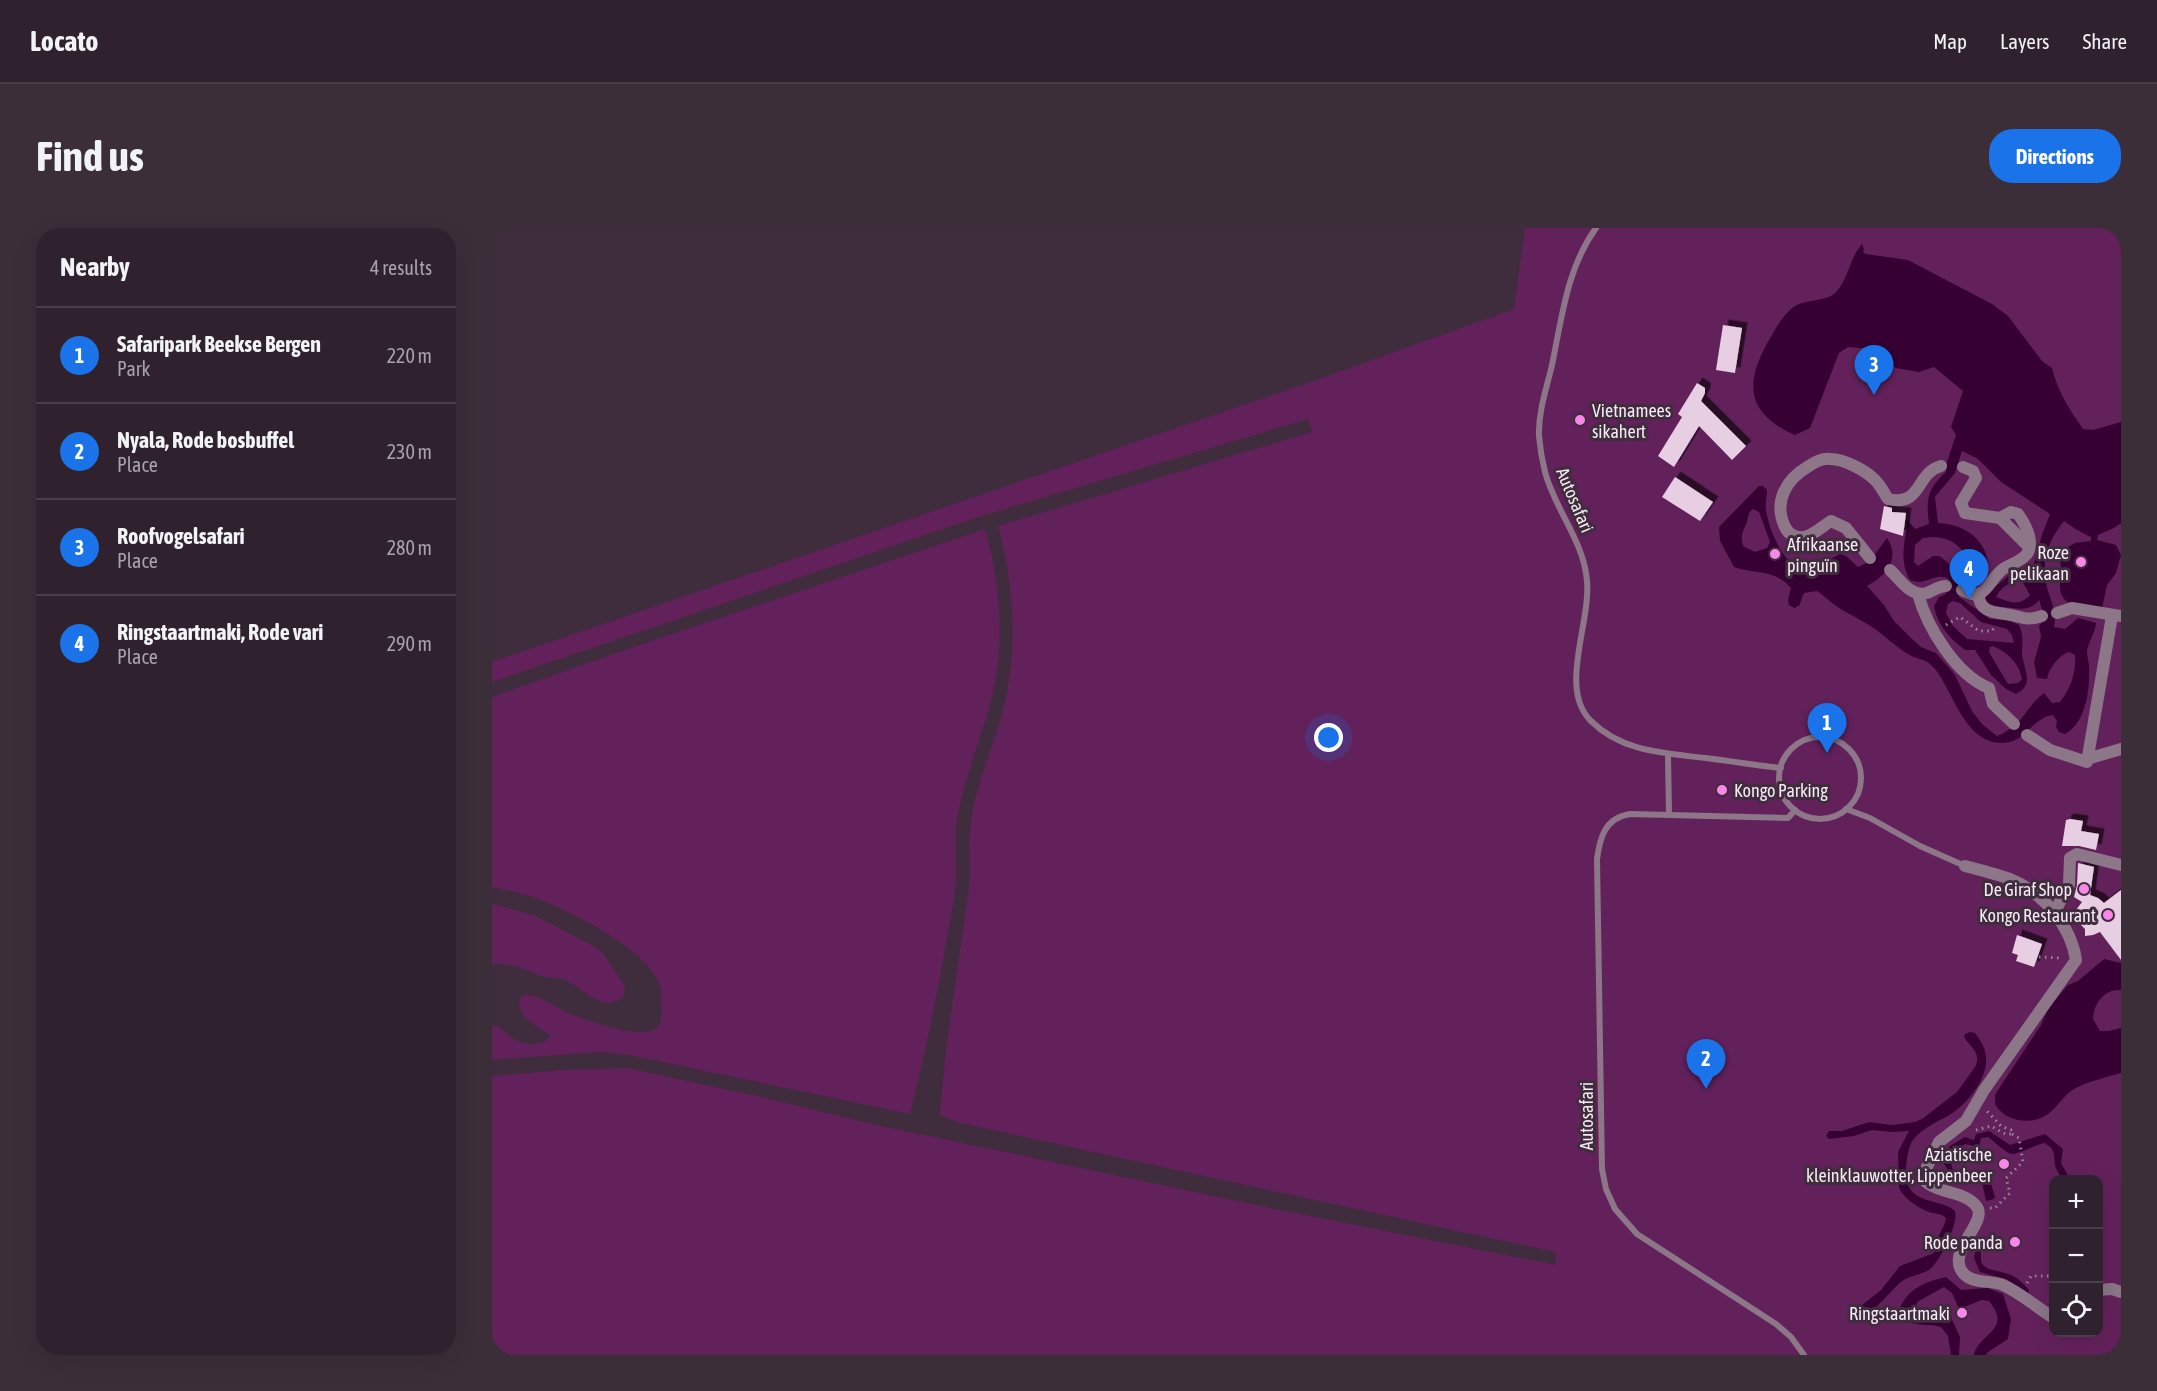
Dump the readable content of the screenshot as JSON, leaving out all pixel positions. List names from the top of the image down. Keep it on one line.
{"streets":{"lane":["Autosafari"]},"places":["Vietnamees sikahert","Afrikaanse pinguïn","Roze pelikaan","Kongo Parking","De Giraf Shop","Kongo Restaurant","Aziatische kleinklauwotter, Lippenbeer","Rode panda","Ringstaartmaki"],"page":{"header":"Locato","nav":["Map","Layers","Share"],"buttons":"Directions","title":"Find us","heading":["Nearby","4 results"],"list":[{"mark":"1","name":"Safaripark Beekse Bergen","note":"Park","value":"220 m"},{"mark":"2","name":"Nyala, Rode bosbuffel","note":"Place","value":"230 m"},{"mark":"3","name":"Roofvogelsafari","note":"Place","value":"280 m"},{"mark":"4","name":"Ringstaartmaki, Rode vari","note":"Place","value":"290 m"}],"pins":["3","4","1","2"],"map_buttons":["+","−"]}}
